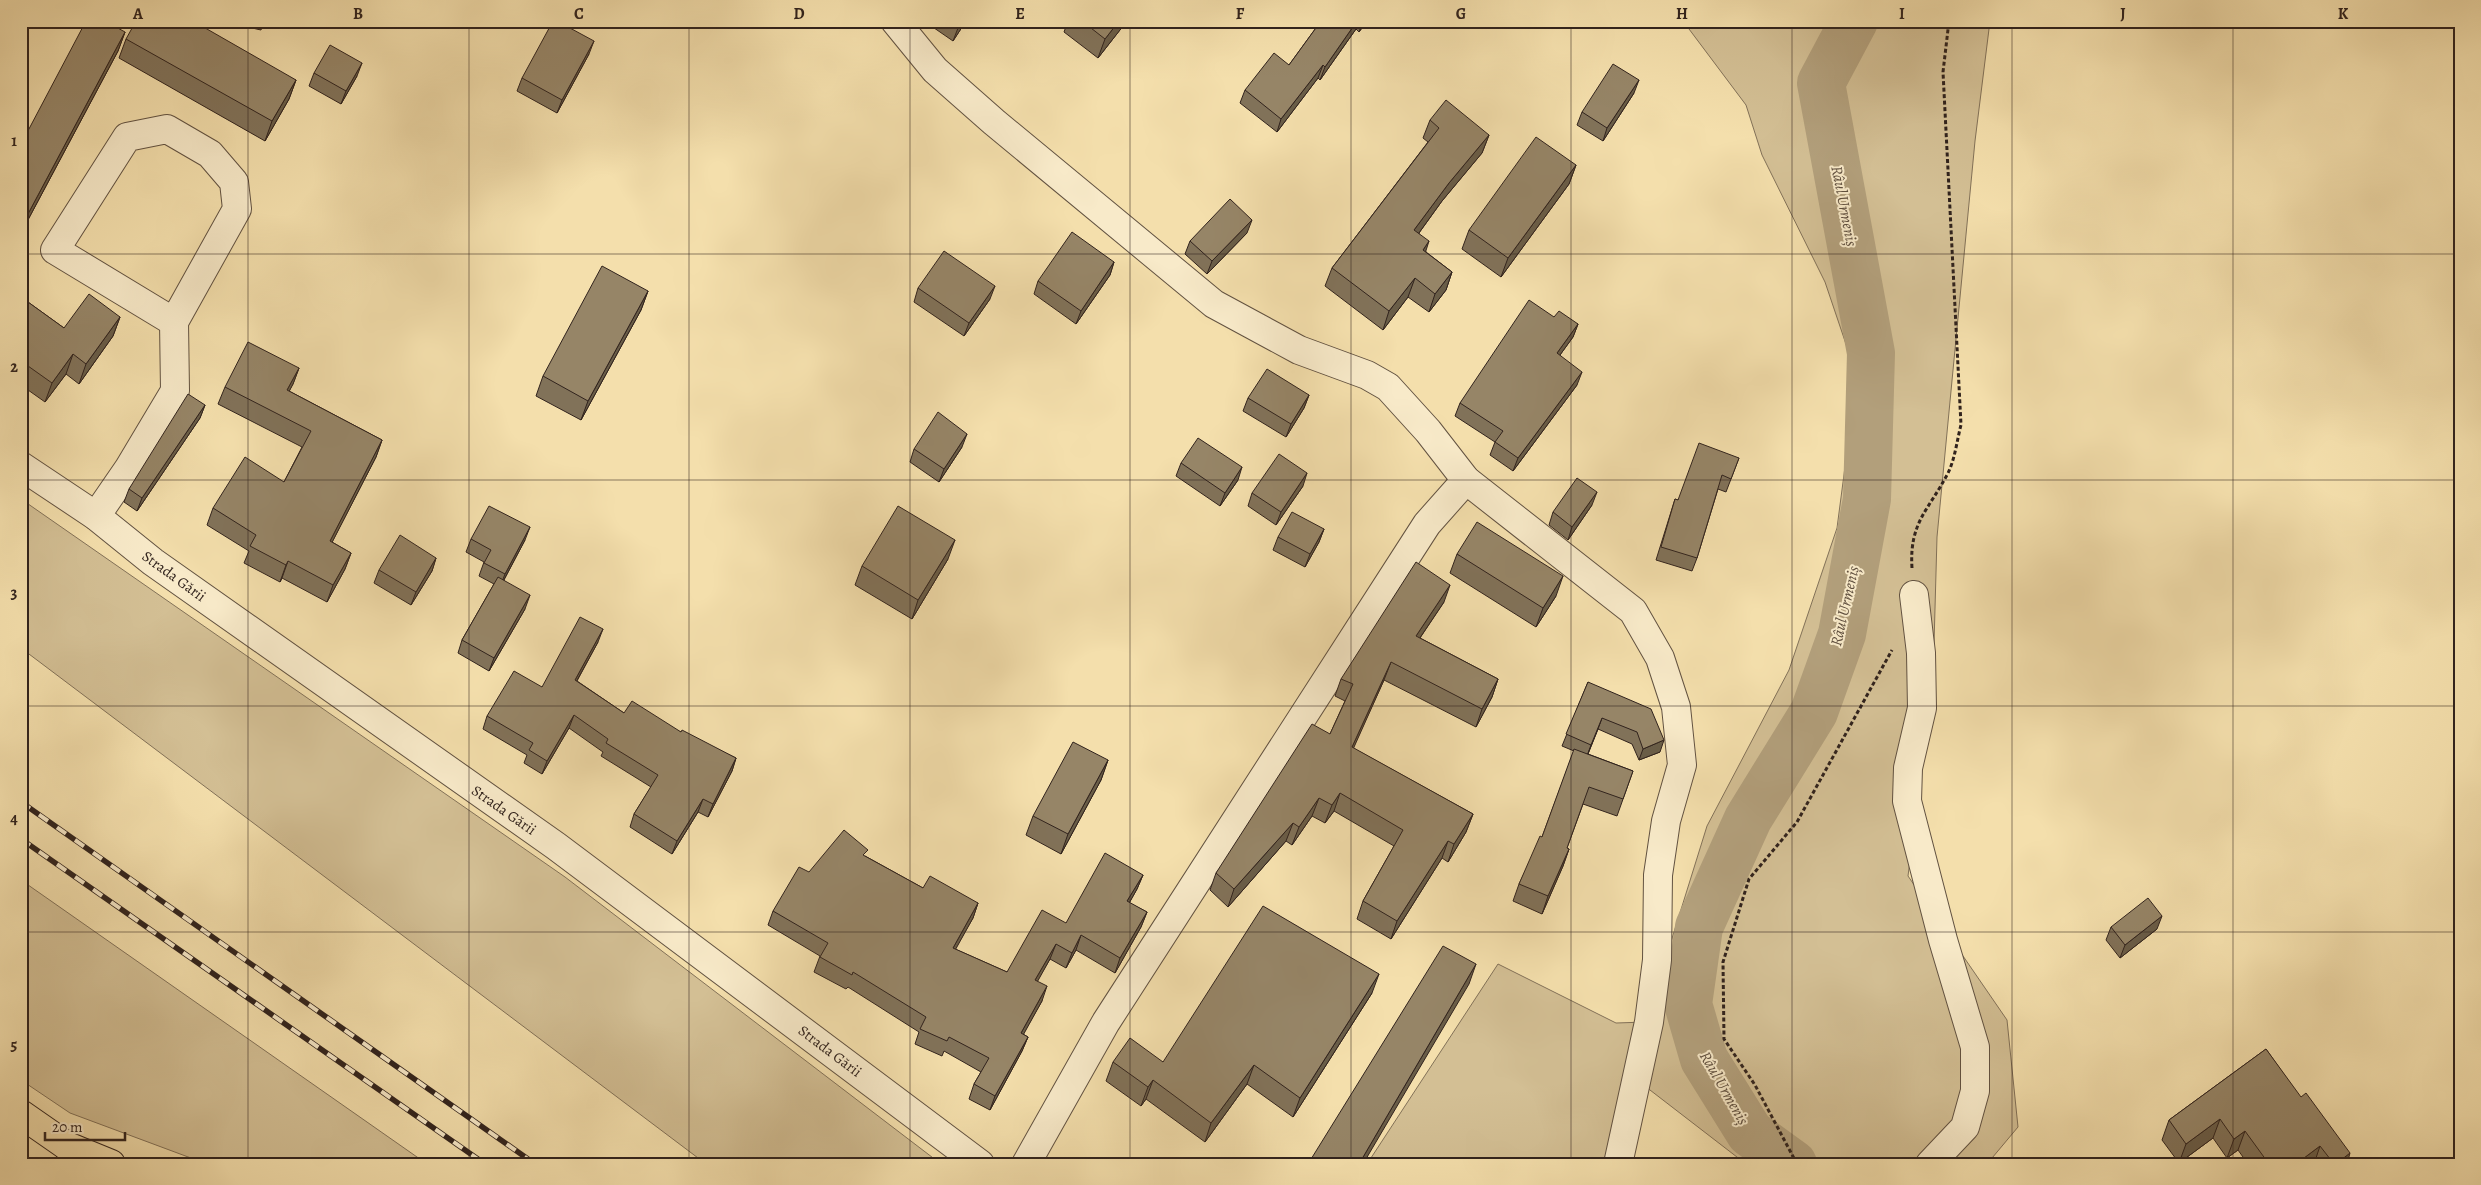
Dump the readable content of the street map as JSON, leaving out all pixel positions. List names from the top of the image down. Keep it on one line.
{"streets":{"street":["Strada Gării"]},"water":["Râul Urmeniș"],"scale_bar":"20 m","grid":{"columns":["A","B","C","D","E","F","G","H","I","J","K"],"rows":["1","2","3","4","5"]}}
